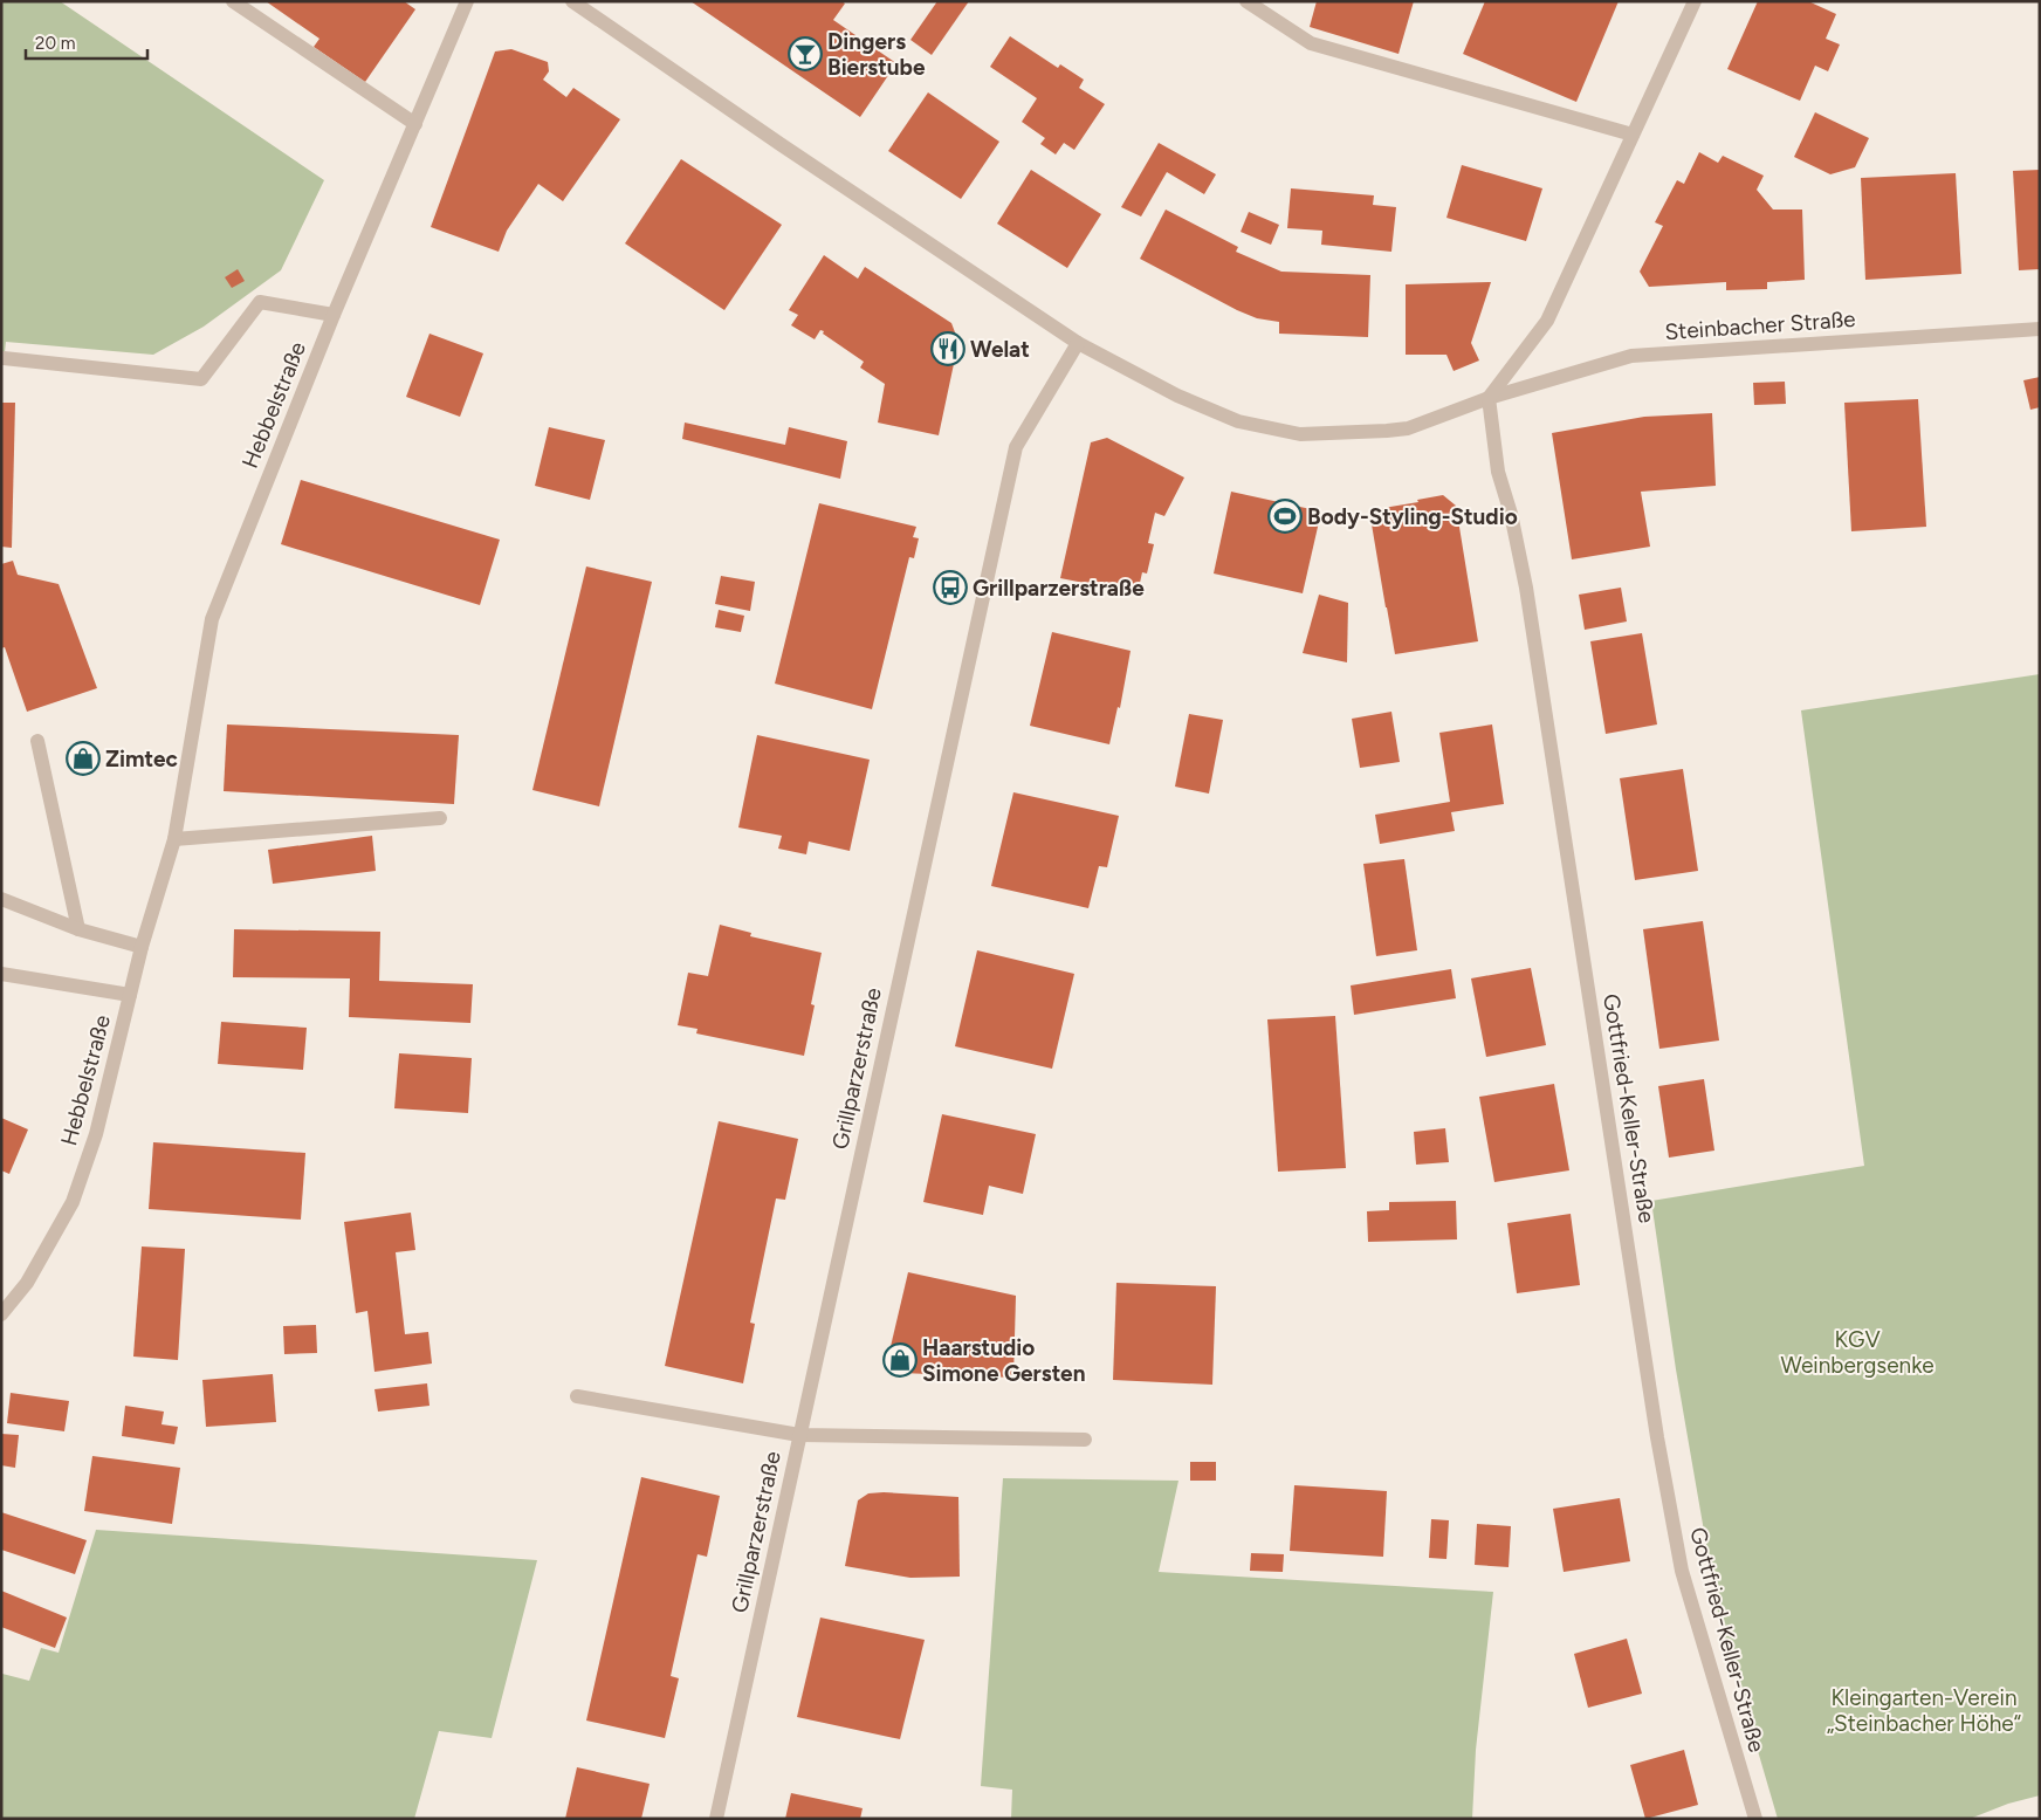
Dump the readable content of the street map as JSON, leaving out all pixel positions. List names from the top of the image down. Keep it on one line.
{"streets":{"street":["Steinbacher Straße","Hebbelstraße","Grillparzerstraße","Gottfried-Keller-Straße"]},"crossings":[["Steinbacher Straße","Grillparzerstraße"],["Steinbacher Straße","Gottfried-Keller-Straße"]],"parks":["KGV Weinbergsenke","Kleingarten-Verein „Steinbacher Höhe“"],"places":{"bar":["Dingers Bierstube"],"restaurant":["Welat"],"sports":["Body-Styling-Studio"],"bus stop":["Grillparzerstraße"],"shop":["Zimtec","Haarstudio Simone Gersten"]},"scale_bar":"20 m"}
